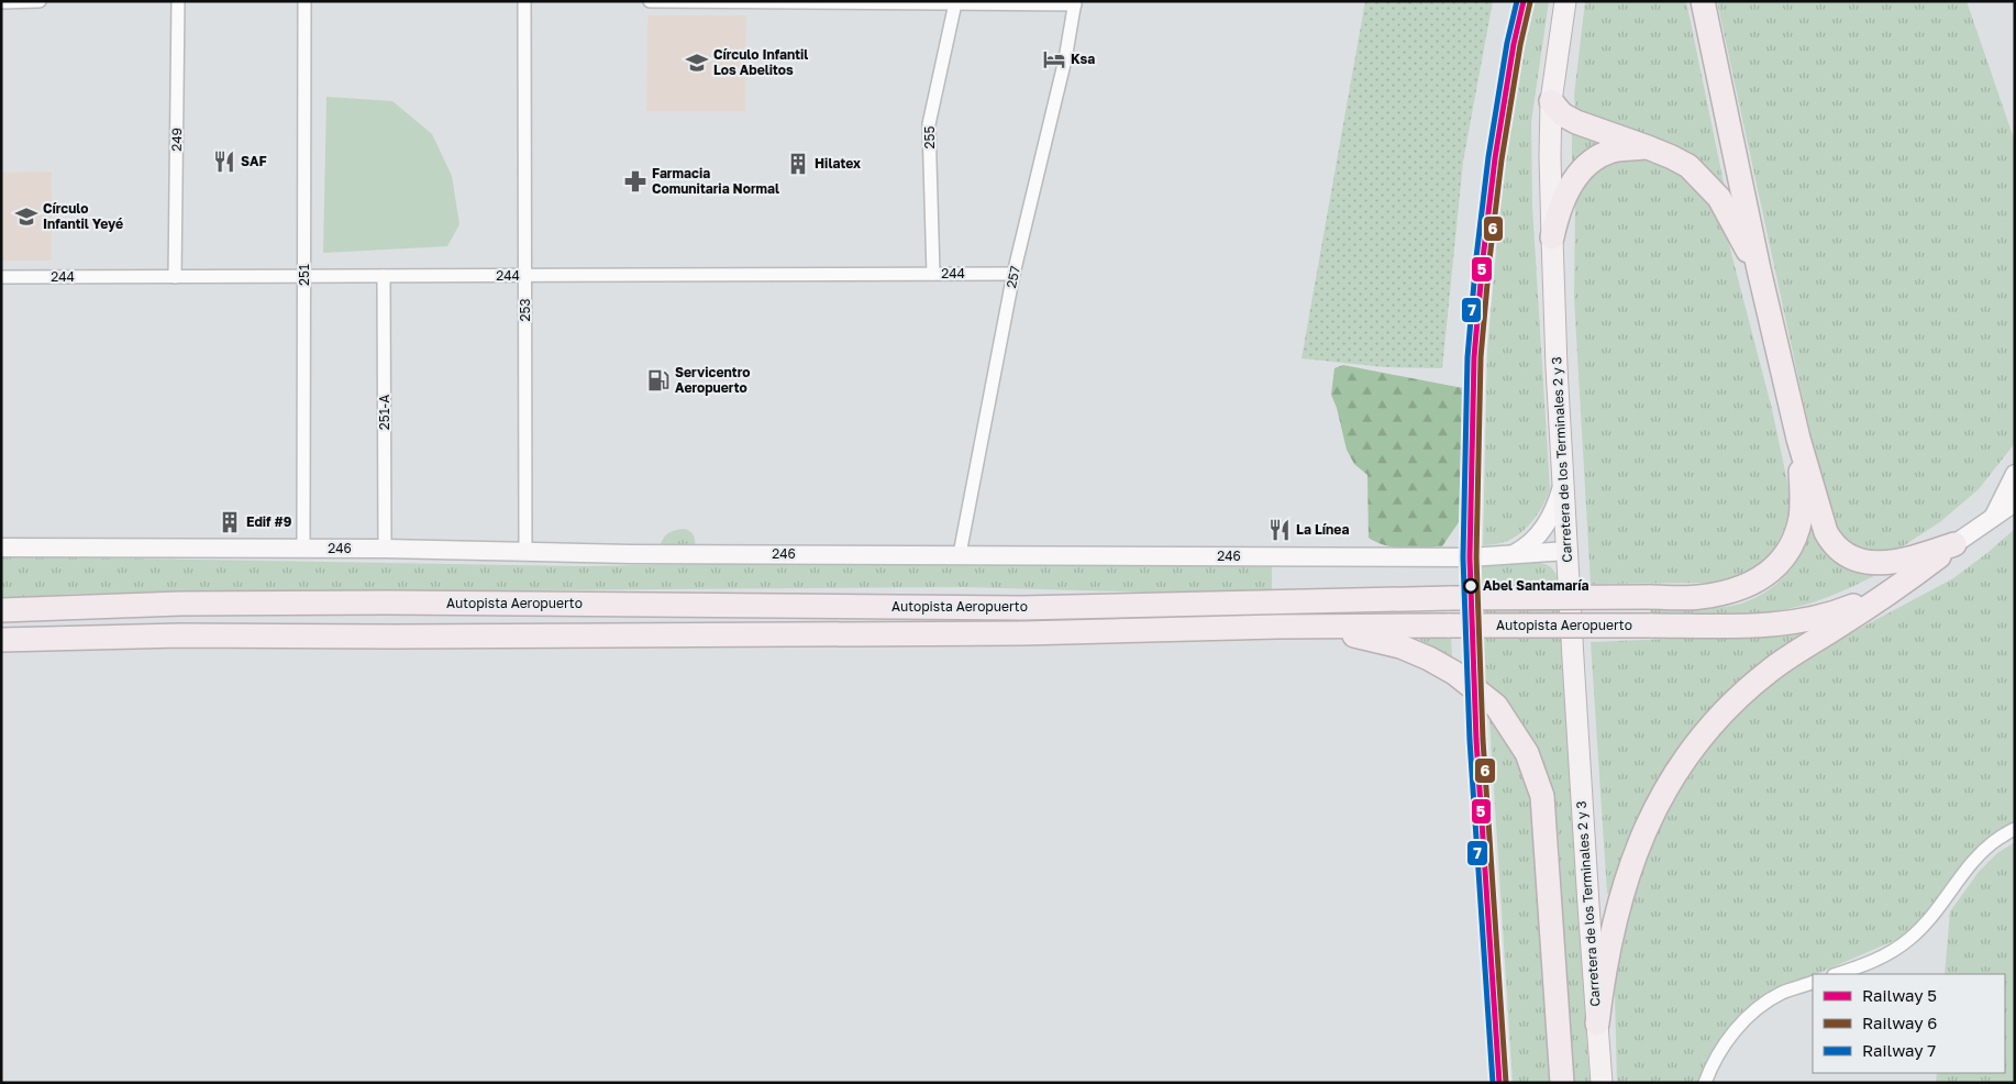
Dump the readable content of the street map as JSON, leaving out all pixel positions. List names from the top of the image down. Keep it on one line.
{"streets":{"highway":["Autopista Aeropuerto"],"main road":["Carretera de los Terminales 2 y 3"],"street":["255","249","244","251","257","253","251-A","246"]},"crossings":[["255","244"],["249","244"],["244","251"],["244","257"],["244","253"],["244","251-A"],["251","246"],["257","246"],["253","246"],["251-A","246"],["Carretera de los Terminales 2 y 3","246"]],"places":{"hotel":["Ksa"],"school or university":["Círculo Infantil Los Abelitos","Círculo Infantil Yeyé"],"restaurant":["SAF","La Línea"],"building":["Hilatex","Edif #9"],"pharmacy":["Farmacia Comunitaria Normal"],"fuel station":["Servicentro Aeropuerto"],"other":["Abel Santamaría"]},"lines":["rail line 5","rail line 7","rail line 6"],"legend":["Railway 5","Railway 6","Railway 7"]}
